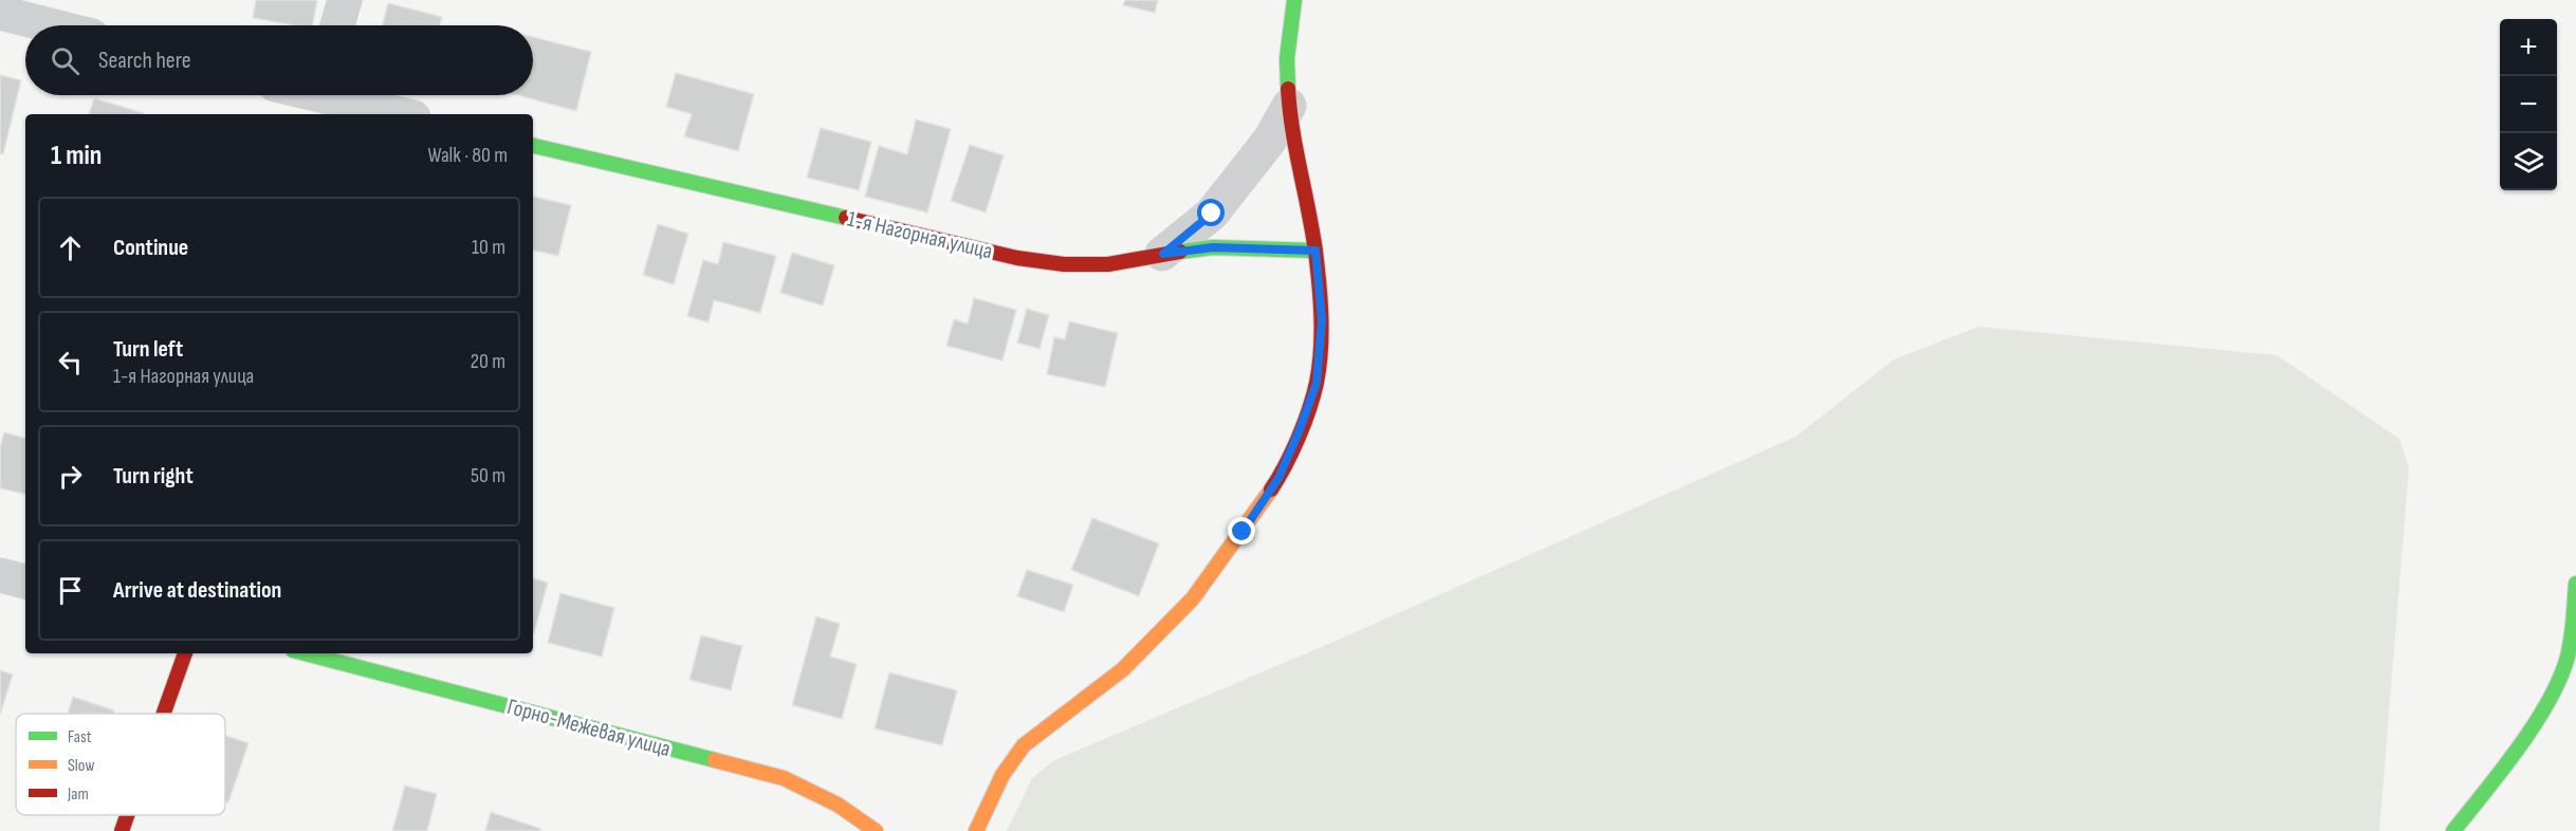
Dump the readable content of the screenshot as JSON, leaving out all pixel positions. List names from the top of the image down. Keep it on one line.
{"streets":{"street":["1-я Нагорная улица","Горно-Межевая улица"]},"legend":["Fast","Slow","Jam"],"page":{"map_buttons":["+","−"],"search":"Search here","heading":["1 min","Walk · 80 m"],"list":[["Continue","10 m"],["Turn left","1-я Нагорная улица","20 m"],["Turn right","50 m"],"Arrive at destination"]}}
